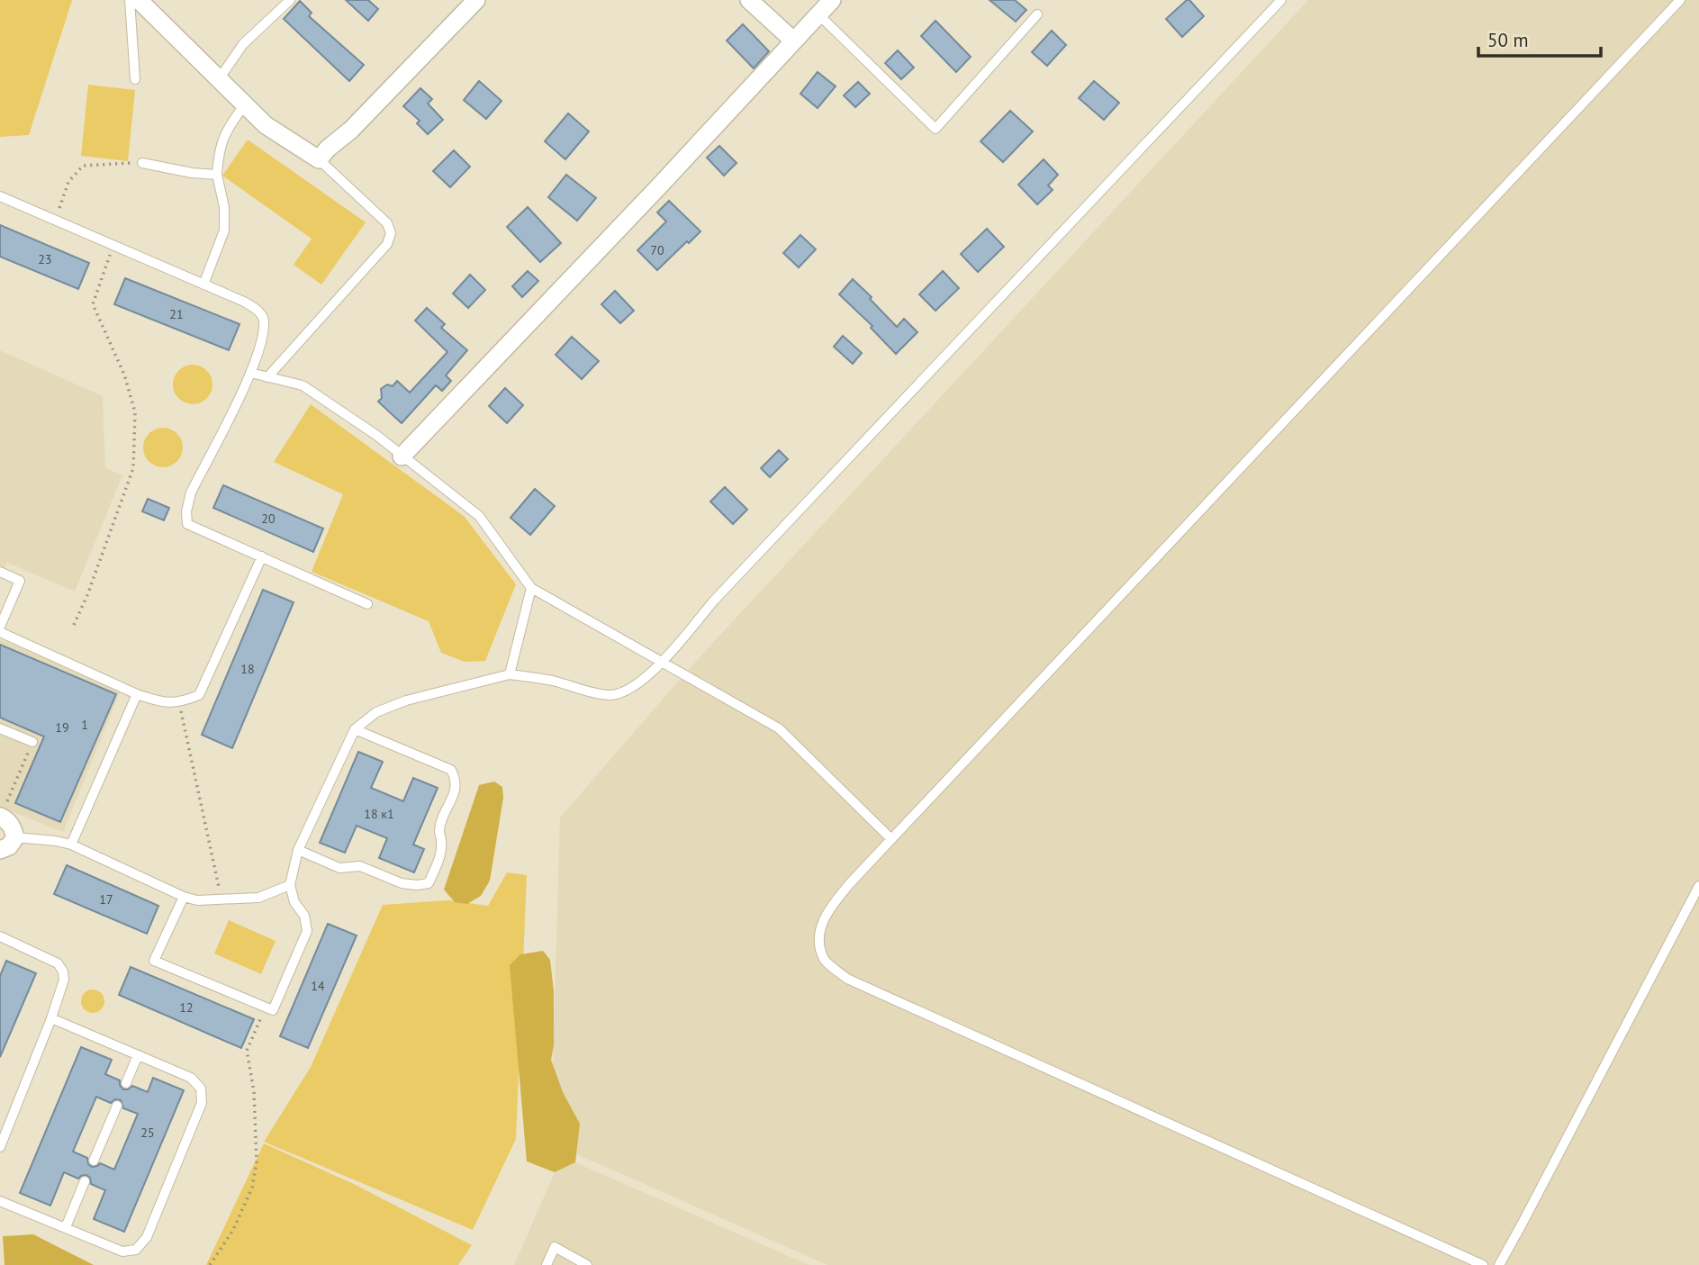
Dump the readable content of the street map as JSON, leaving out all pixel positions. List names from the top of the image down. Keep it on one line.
{"house_numbers":["70","23","21","20","18","1","19","18 к1","17","14","12","25"],"scale_bar":"50 m"}
